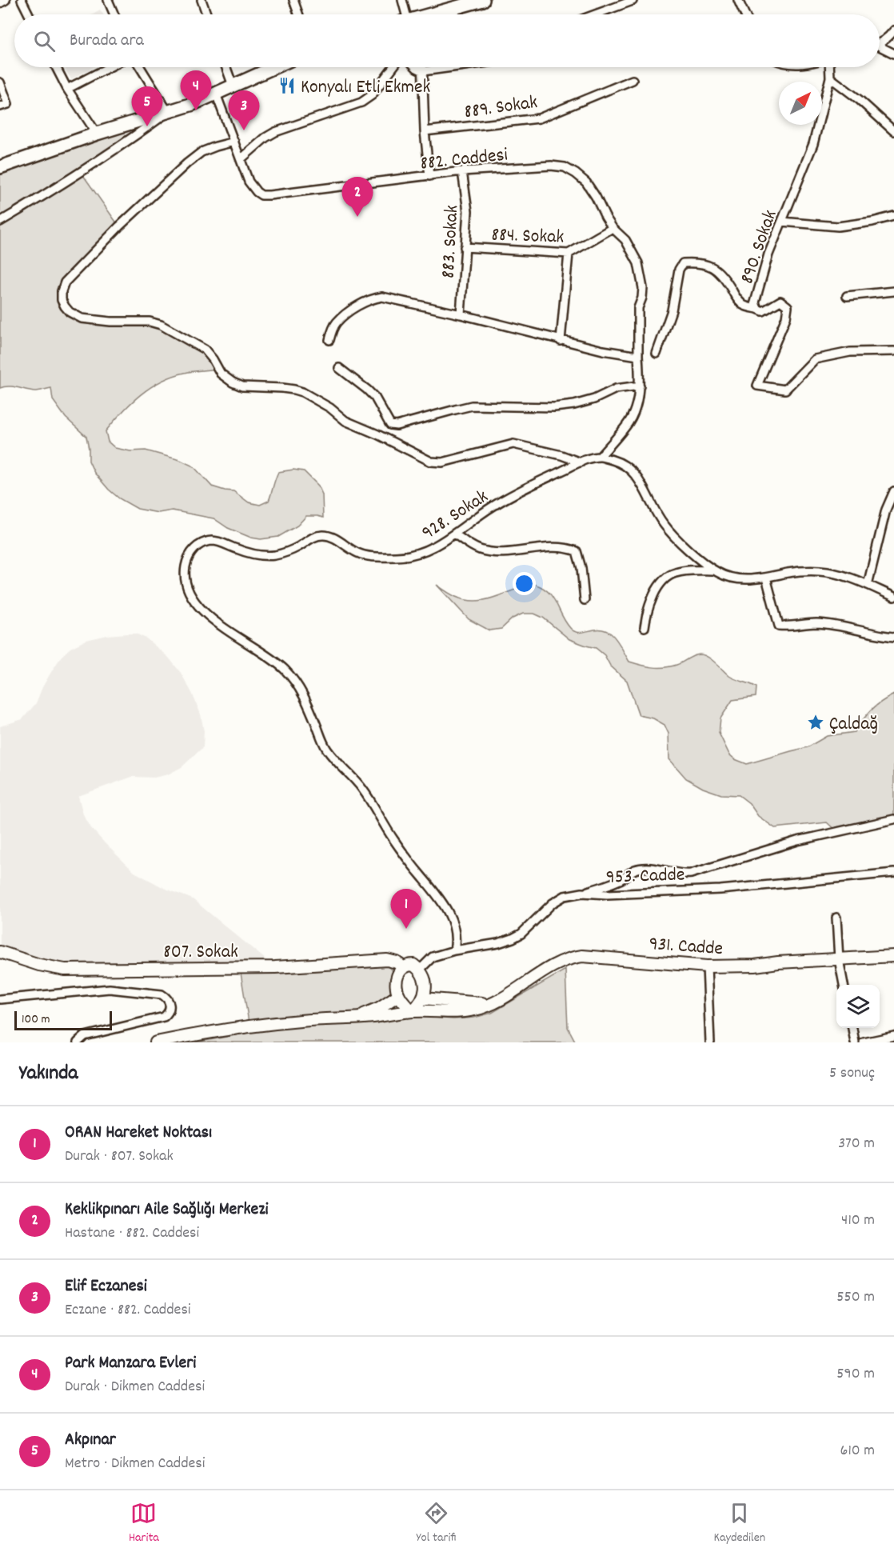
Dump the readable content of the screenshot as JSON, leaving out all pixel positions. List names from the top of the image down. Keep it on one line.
{"streets":{"main road":["931. Cadde","807. Sokak"],"street":["889. Sokak","882. Caddesi","884. Sokak","883. Sokak","890. Sokak","928. Sokak","953. Cadde"]},"crossings":[["882. Caddesi","884. Sokak"],["882. Caddesi","883. Sokak"],["882. Caddesi","928. Sokak"],["884. Sokak","883. Sokak"],["928. Sokak","953. Cadde"],["953. Cadde","931. Cadde"],["953. Cadde","807. Sokak"],["931. Cadde","807. Sokak"]],"places":{"restaurant":["Konyalı Etli Ekmek"],"place":["Çaldağ"]},"scale_bar":"100 m","north":"top right","page":{"search":"Burada ara","pins":["4","5","3","2","1"],"scale":"100 m","heading":["Yakında","5 sonuç"],"list":[{"mark":"1","name":"ORAN Hareket Noktası","note":"Durak · 807. Sokak","value":"370 m"},{"mark":"2","name":"Keklikpınarı Aile Sağlığı Merkezi","note":"Hastane · 882. Caddesi","value":"410 m"},{"mark":"3","name":"Elif Eczanesi","note":"Eczane · 882. Caddesi","value":"550 m"},{"mark":"4","name":"Park Manzara Evleri","note":"Durak · Dikmen Caddesi","value":"590 m"},{"mark":"5","name":"Akpınar","note":"Metro · Dikmen Caddesi","value":"610 m"}],"nav":["Harita","Yol tarifi","Kaydedilen"]}}
